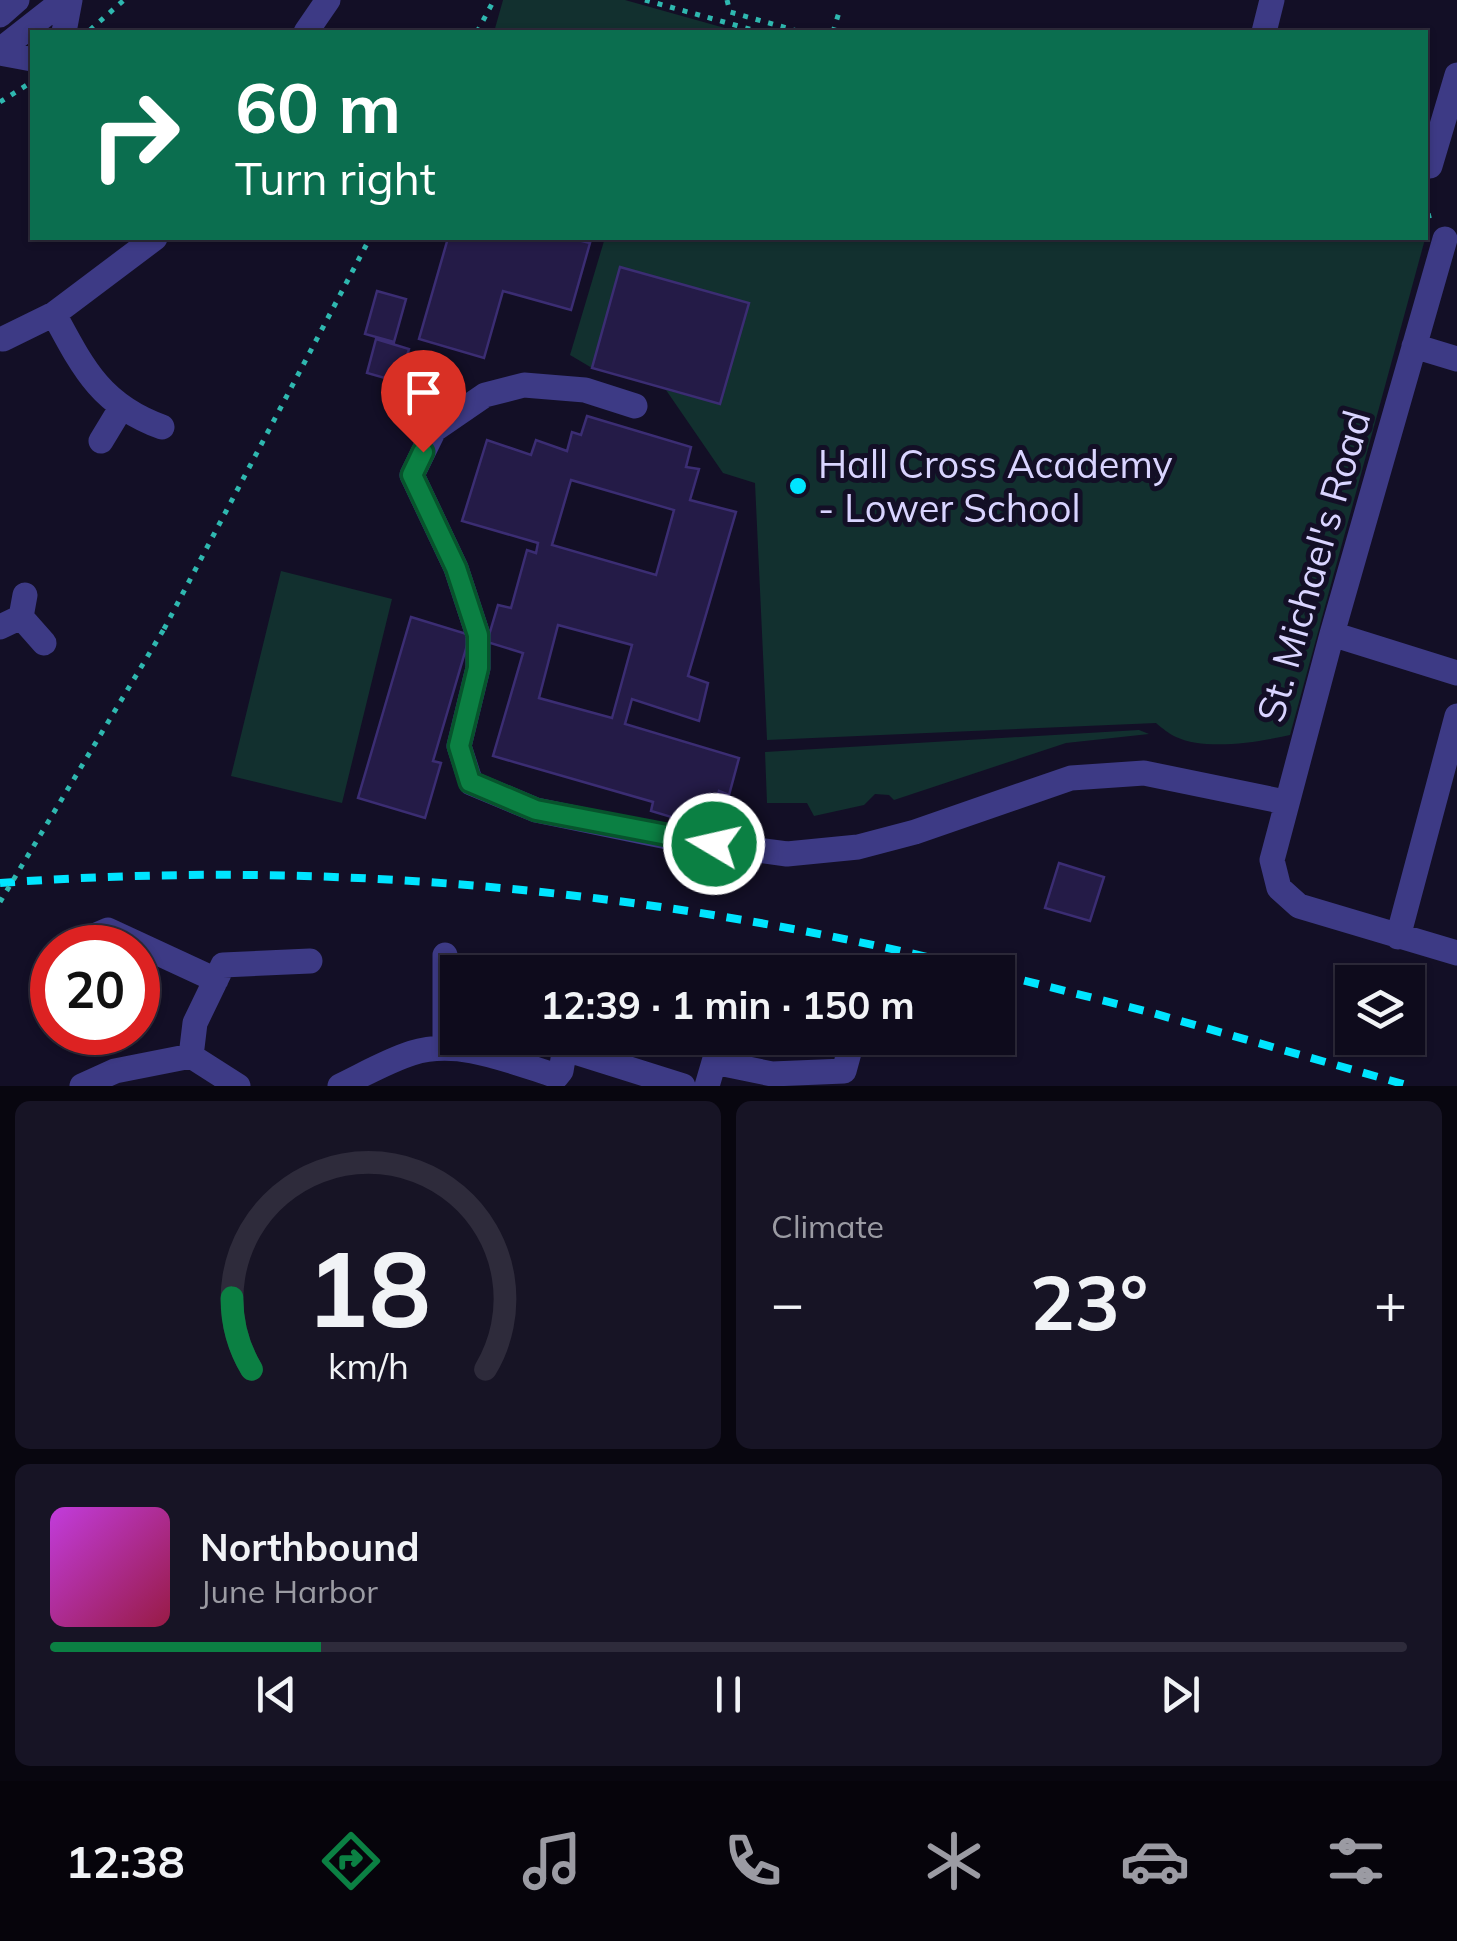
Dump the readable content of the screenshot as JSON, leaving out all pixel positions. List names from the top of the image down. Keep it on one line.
{"streets":{"street":["St. Michael's Road"]},"places":["Hall Cross Academy - Lower School"],"page":{"turn":["60 m","Turn right"],"limit":"20","trip":"12:39 · 1 min · 150 m","tile":"Climate","heat":["−","23°","+"],"song":["Northbound","June Harbor"],"tabs":"12:38","gauge":["18","km/h"]}}
